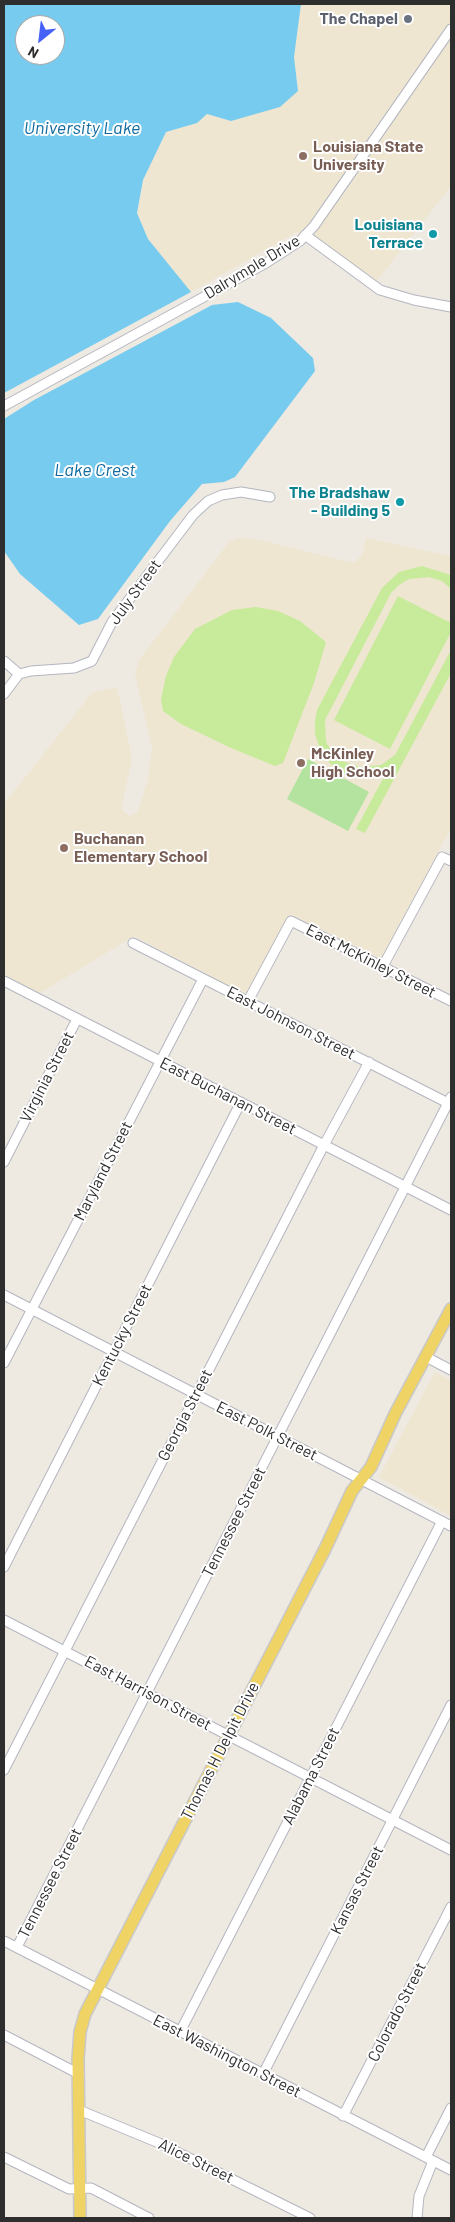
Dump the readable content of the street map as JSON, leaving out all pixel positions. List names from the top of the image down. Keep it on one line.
{"streets":{"main road":["Thomas H Delpit Drive"],"street":["Dalrymple Drive","July Street","East McKinley Street","East Johnson Street","Virginia Street","East Buchanan Street","Maryland Street","Kentucky Street","Georgia Street","East Polk Street","Tennessee Street","East Harrison Street","Alabama Street","Kansas Street","Colorado Street","East Washington Street","Alice Street"]},"crossings":[["East McKinley Street","East Johnson Street"],["East Johnson Street","Maryland Street"],["East Johnson Street","Georgia Street"],["East Johnson Street","Tennessee Street"],["Virginia Street","East Buchanan Street"],["East Buchanan Street","Maryland Street"],["East Buchanan Street","Kentucky Street"],["East Buchanan Street","Georgia Street"],["East Buchanan Street","Tennessee Street"],["Maryland Street","East Polk Street"],["Kentucky Street","East Polk Street"],["Georgia Street","East Polk Street"],["Georgia Street","East Harrison Street"],["East Polk Street","Tennessee Street"],["East Polk Street","Thomas H Delpit Drive"],["East Polk Street","Alabama Street"],["Tennessee Street","East Harrison Street"],["Tennessee Street","East Washington Street"],["East Harrison Street","Thomas H Delpit Drive"],["East Harrison Street","Alabama Street"],["East Harrison Street","Kansas Street"],["Thomas H Delpit Drive","East Washington Street"],["Thomas H Delpit Drive","Alice Street"],["Alabama Street","East Washington Street"],["Kansas Street","East Washington Street"],["Colorado Street","East Washington Street"]],"water":["University Lake","Lake Crest"],"places":["The Chapel","Louisiana State University","Louisiana Terrace","The Bradshaw - Building 5","McKinley High School","Buchanan Elementary School"],"north":"bottom left"}
